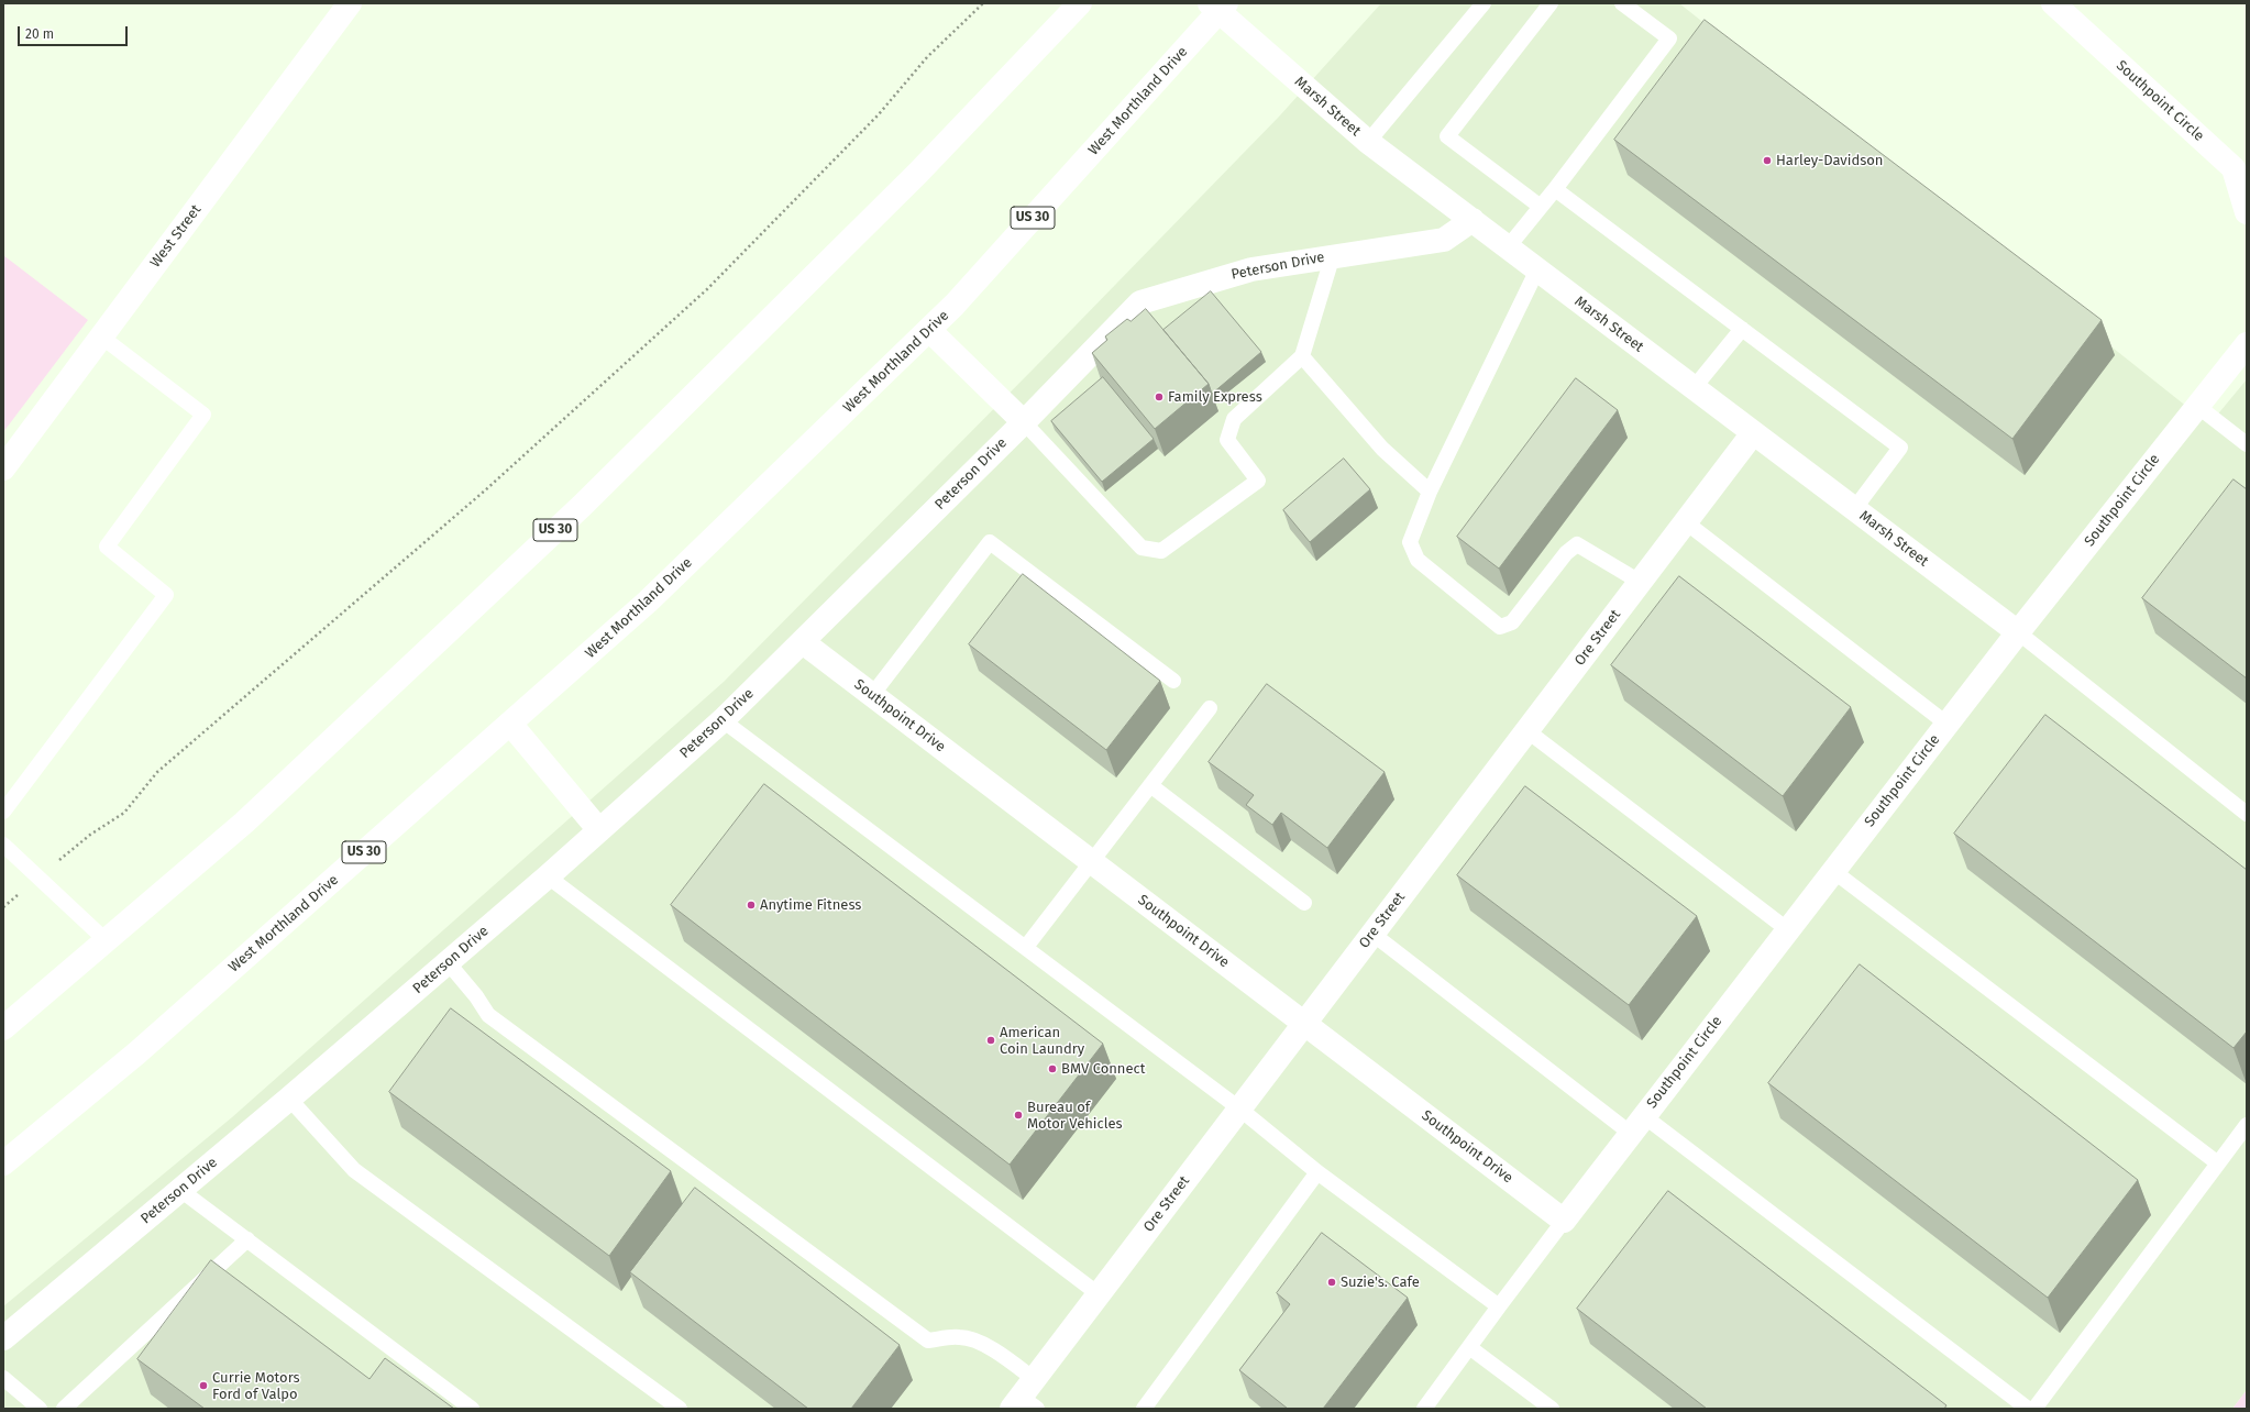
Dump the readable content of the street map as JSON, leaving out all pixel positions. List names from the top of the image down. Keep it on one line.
{"streets":{"main road":["West Morthland Drive","Southpoint Circle","Marsh Street","US 30","West Street","Peterson Drive","Ore Street","Southpoint Drive"]},"crossings":[["West Morthland Drive","Marsh Street"],["Southpoint Circle","Marsh Street"],["Southpoint Circle","Southpoint Drive"],["Marsh Street","Peterson Drive"],["Marsh Street","Ore Street"],["Peterson Drive","Southpoint Drive"],["Ore Street","Southpoint Drive"]],"places":["Harley-Davidson","Family Express","Anytime Fitness","American Coin Laundry","BMV Connect","Bureau of Motor Vehicles","Suzie's. Cafe","Currie Motors Ford of Valpo"],"scale_bar":"20 m"}
